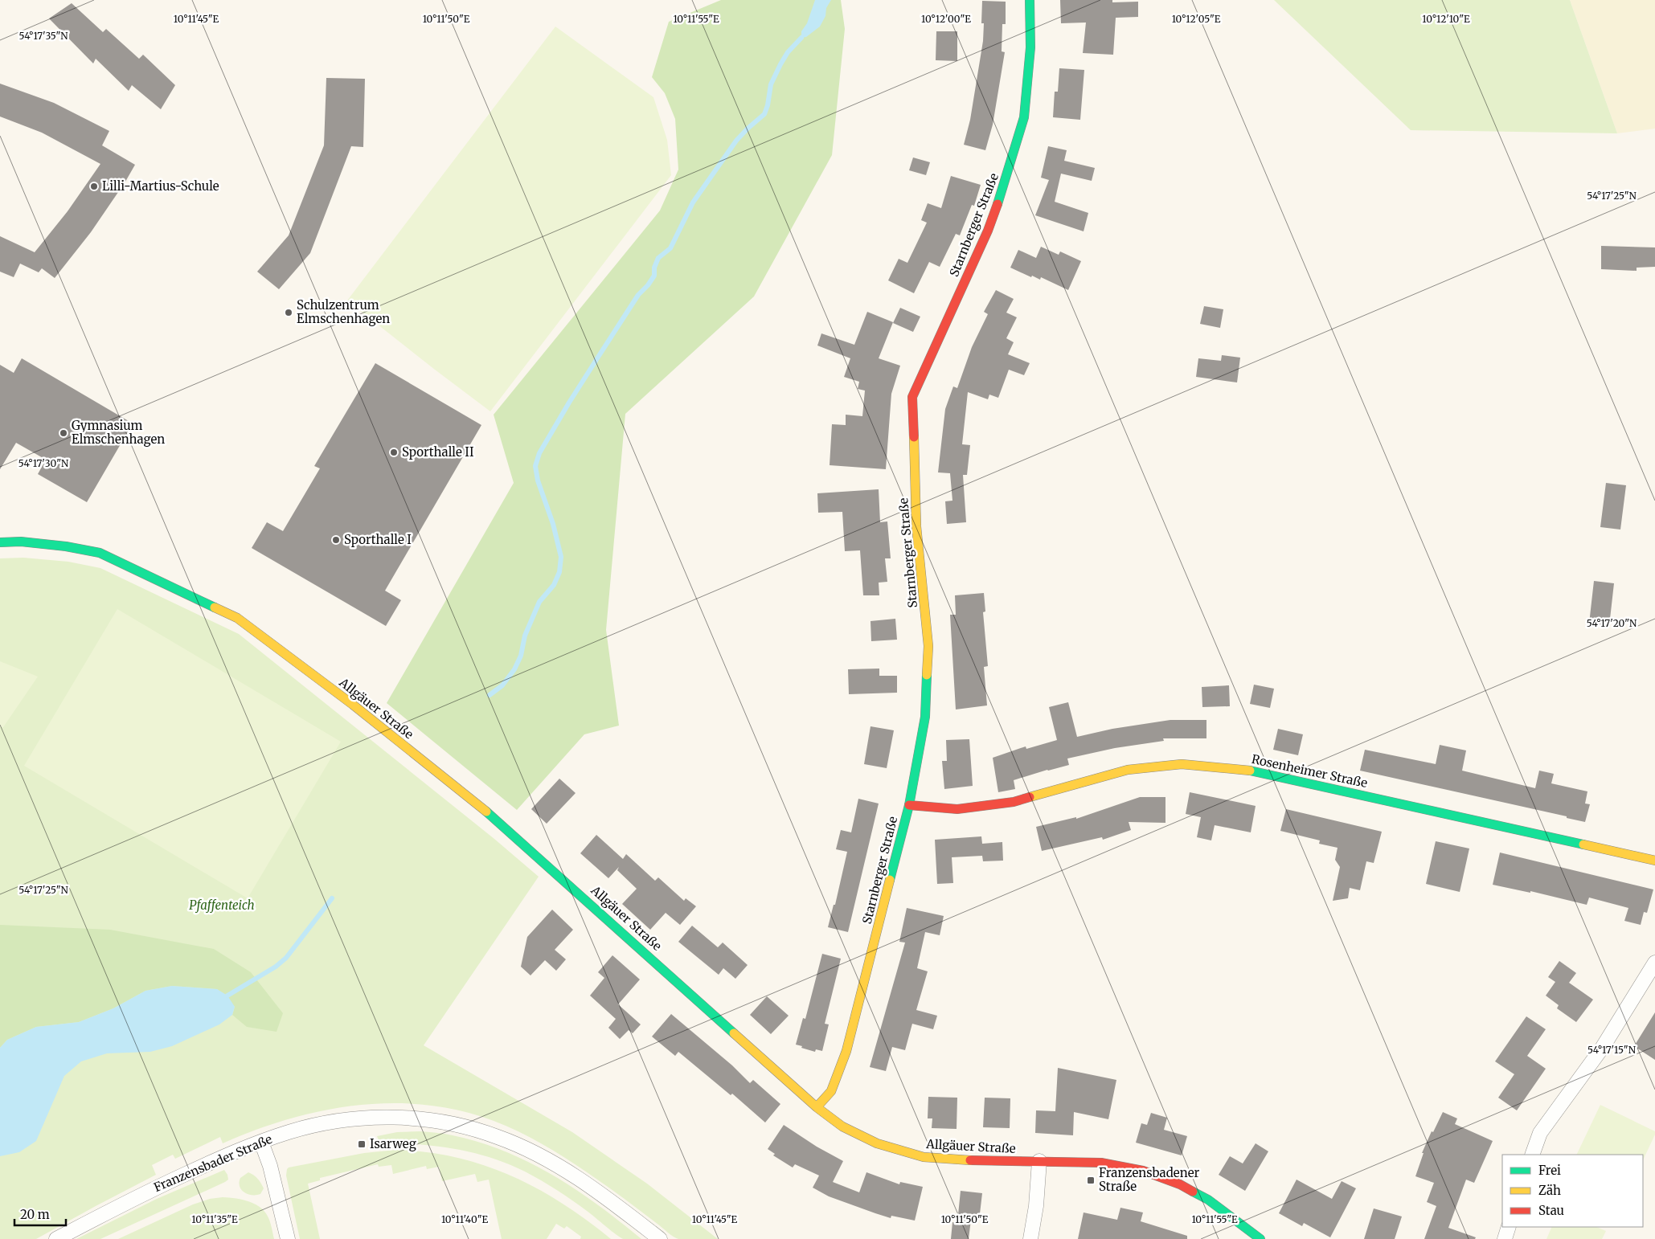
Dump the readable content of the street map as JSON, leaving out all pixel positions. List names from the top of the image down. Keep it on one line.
{"streets":{"street":["Starnberger Straße","Allgäuer Straße","Rosenheimer Straße","Franzensbader Straße"]},"crossings":[["Starnberger Straße","Allgäuer Straße"],["Starnberger Straße","Rosenheimer Straße"]],"parks":["Pfaffenteich"],"places":{"other":["Lilli-Martius-Schule","Schulzentrum Elmschenhagen","Gymnasium Elmschenhagen","Sporthalle II","Sporthalle I"],"transit":["Isarweg","Franzensbadener Straße"]},"legend":["Frei","Zäh","Stau"],"scale_bar":"20 m","coordinates":["10°11'45\"E","10°11'50\"E","10°11'55\"E","10°12'00\"E","10°12'05\"E","10°12'10\"E","54°17'35\"N","54°17'25\"N","54°17'30\"N","54°17'20\"N","54°17'15\"N","10°11'35\"E","10°11'40\"E"]}
